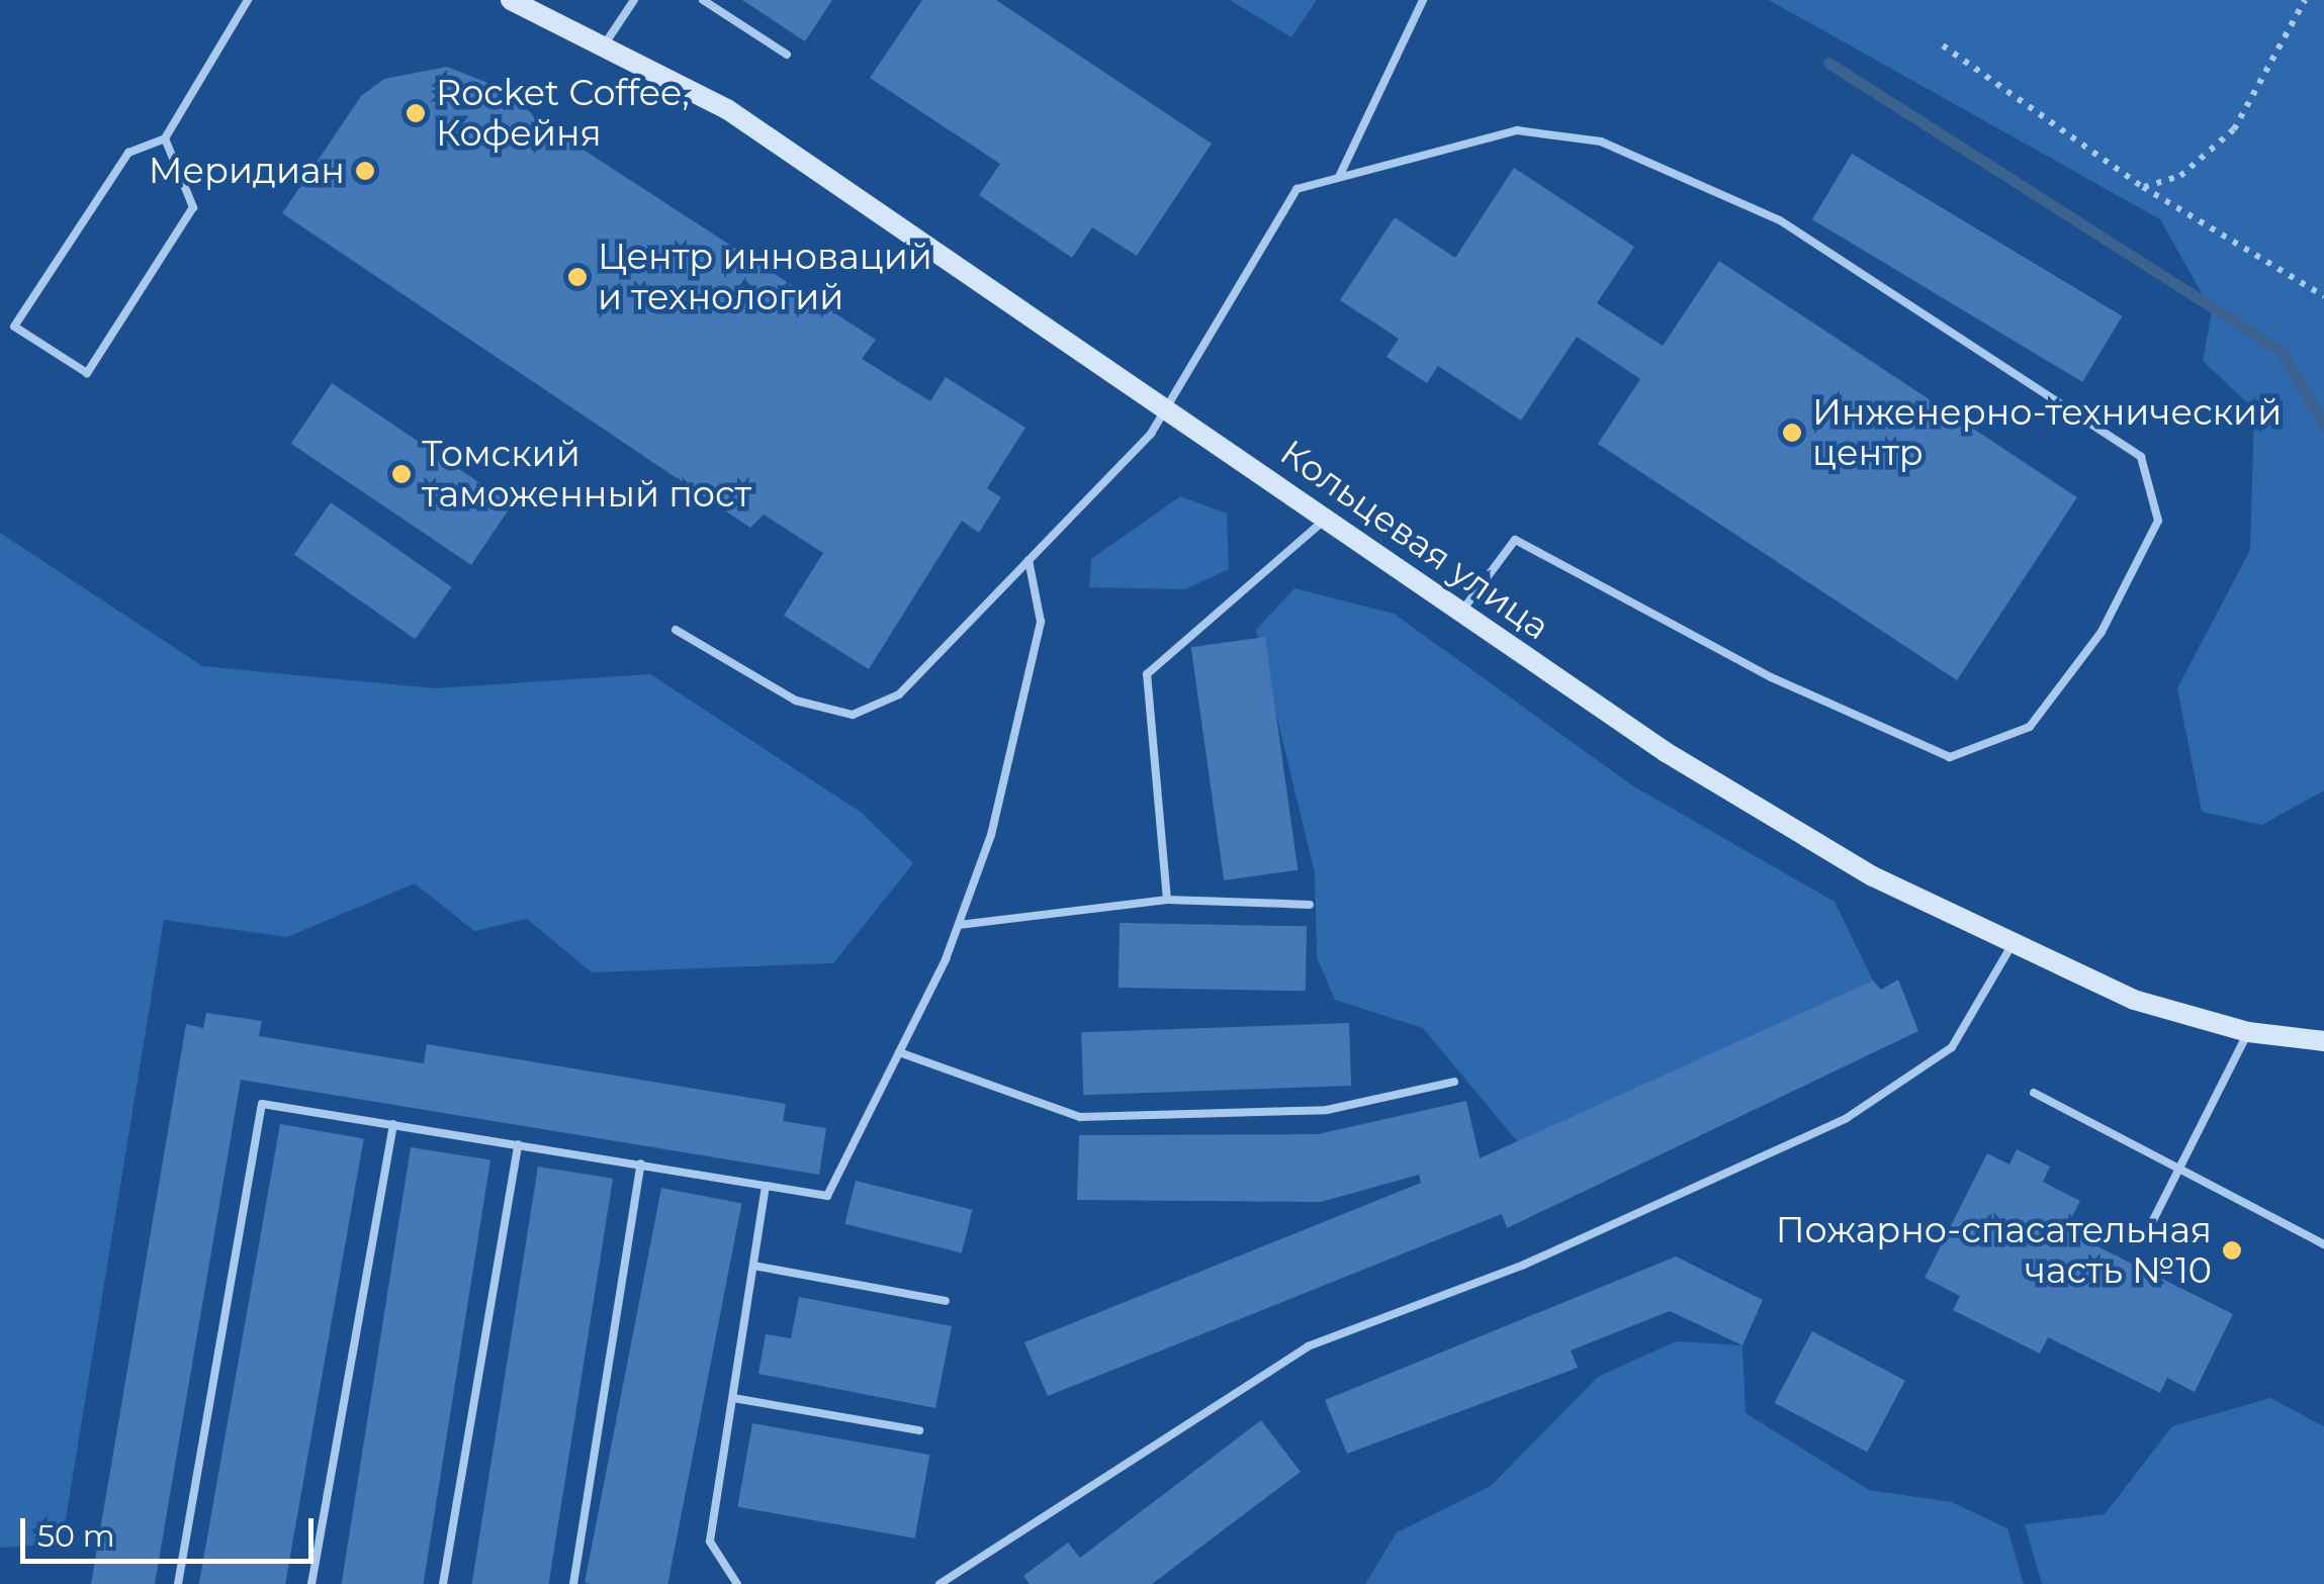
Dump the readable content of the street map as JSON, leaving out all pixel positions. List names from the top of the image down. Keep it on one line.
{"streets":{"street":["Кольцевая улица"]},"places":["Rocket Coffee, Кофейня","Меридиан","Центр инноваций и технологий","Инженерно-технический центр","Томский таможенный пост","Пожарно-спасательная часть №10"],"scale_bar":"50 m"}
